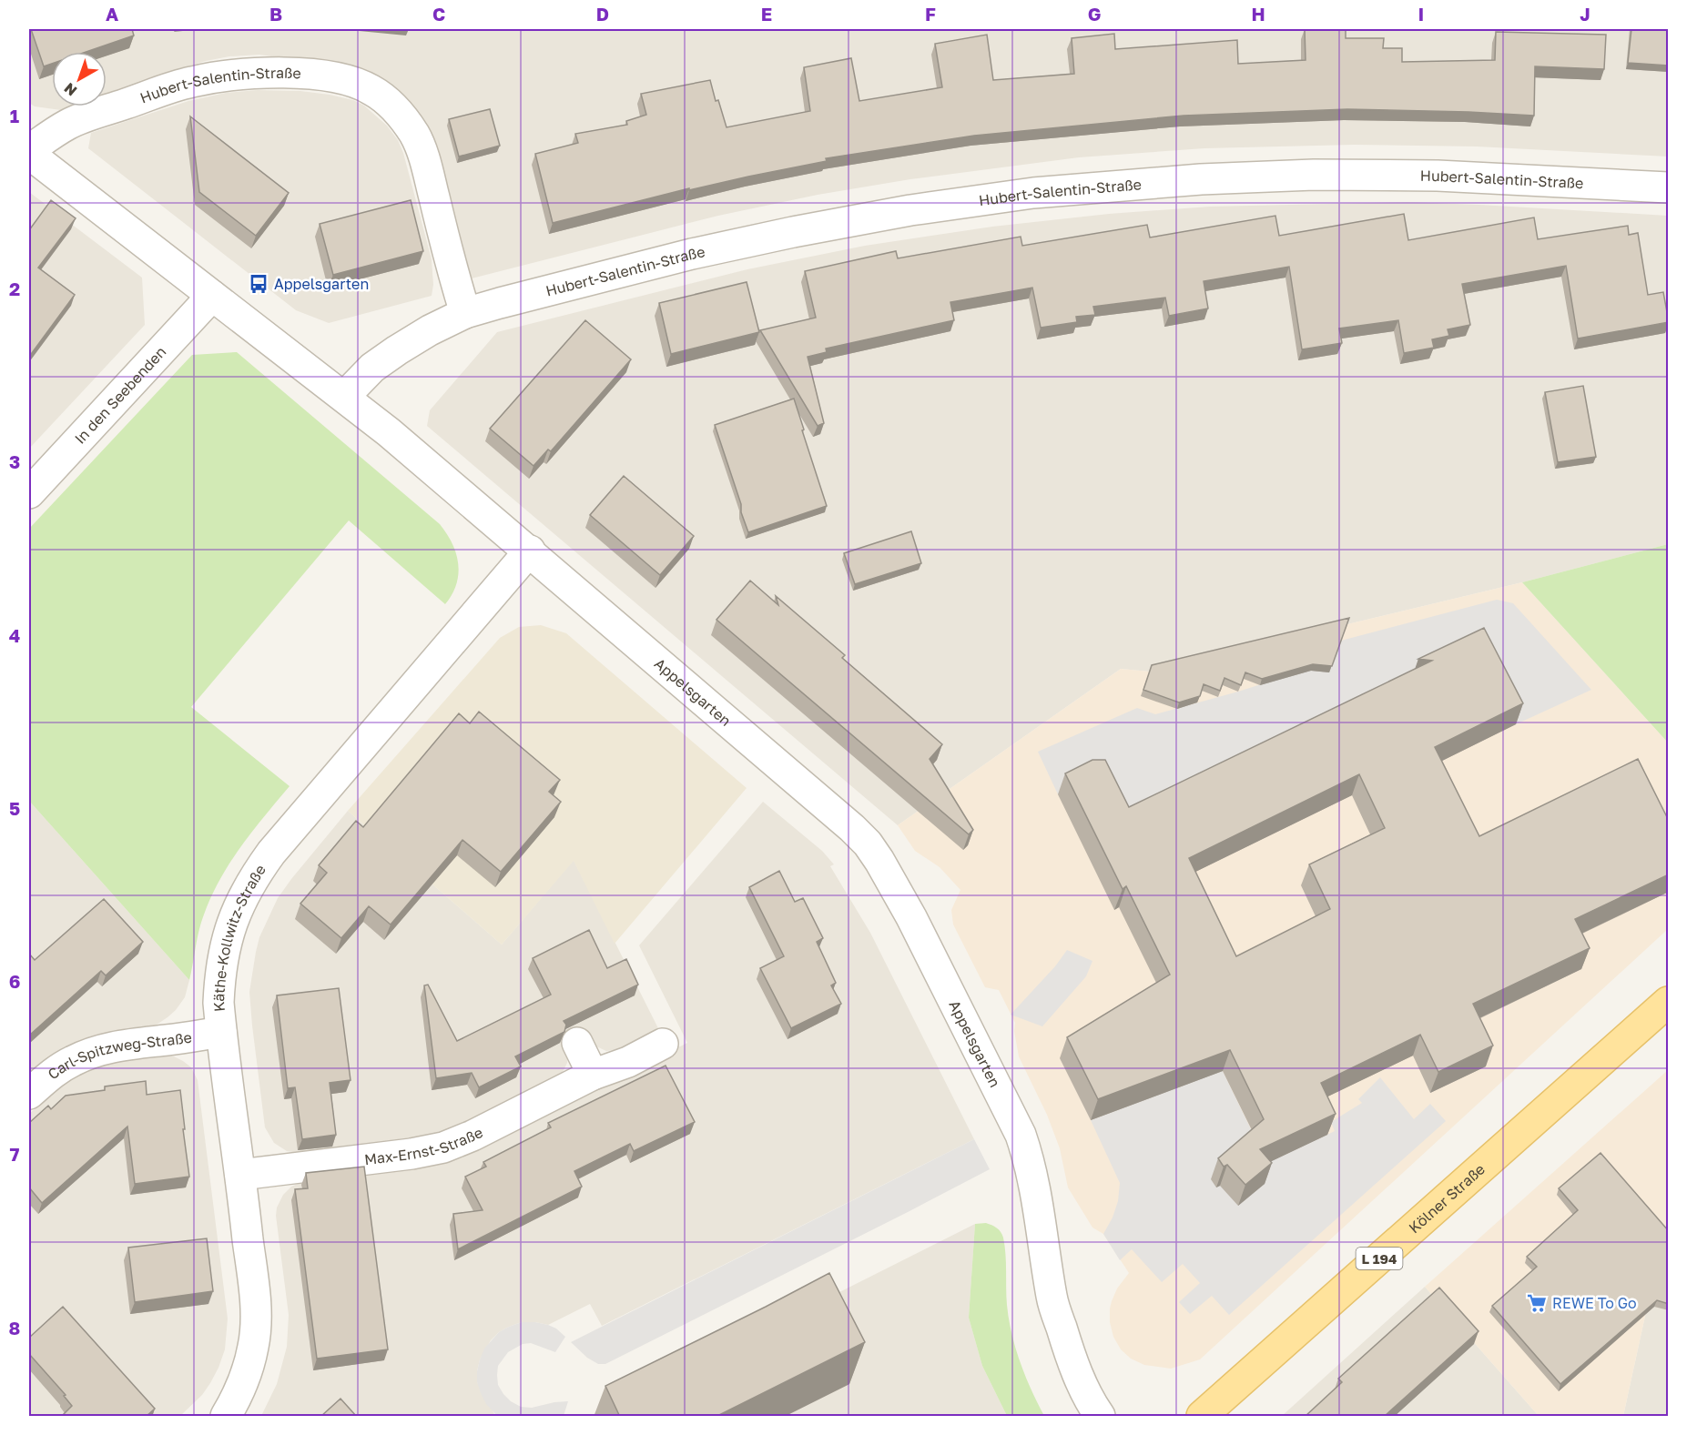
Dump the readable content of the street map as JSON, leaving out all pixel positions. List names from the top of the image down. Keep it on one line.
{"streets":{"main road":["Kölner Straße","L 194"],"street":["Hubert-Salentin-Straße","In den Seebenden","Appelsgarten","Käthe-Kollwitz-Straße","Carl-Spitzweg-Straße","Max-Ernst-Straße"]},"crossings":[["Hubert-Salentin-Straße","Appelsgarten"],["In den Seebenden","Appelsgarten"],["Appelsgarten","Käthe-Kollwitz-Straße"],["Käthe-Kollwitz-Straße","Carl-Spitzweg-Straße"],["Käthe-Kollwitz-Straße","Max-Ernst-Straße"]],"places":{"bus stop":["Appelsgarten"],"supermarket":["REWE To Go"]},"north":"bottom left","grid":{"columns":["A","B","C","D","E","F","G","H","I","J"],"rows":["1","2","3","4","5","6","7","8"]}}
